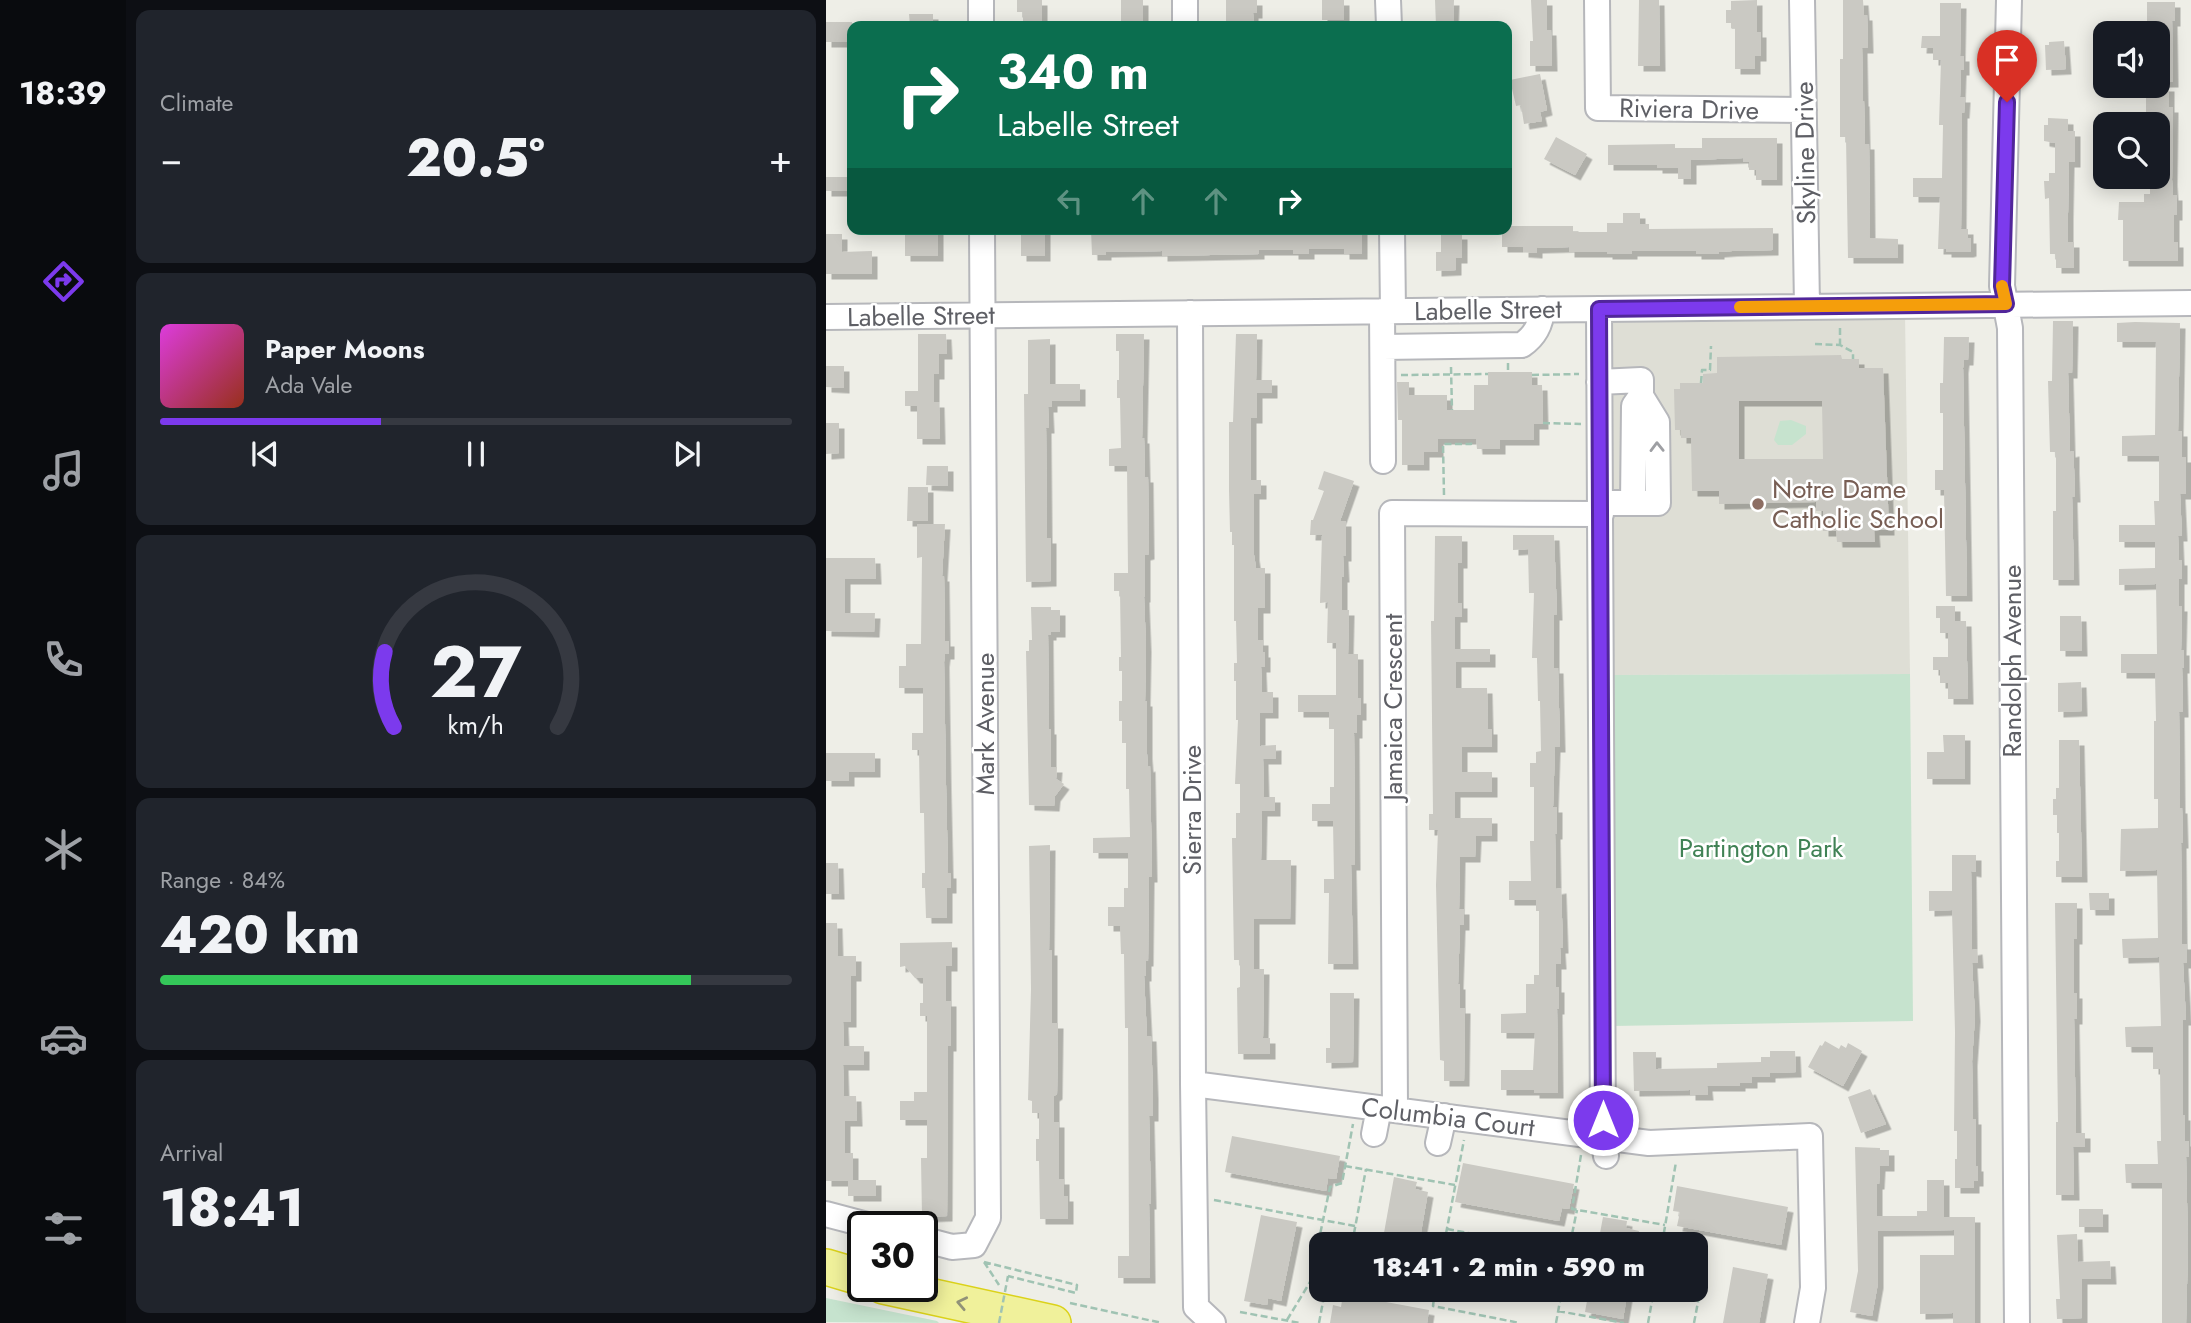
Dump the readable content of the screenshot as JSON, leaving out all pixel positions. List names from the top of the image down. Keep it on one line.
{"streets":{"street":["Riviera Drive","Skyline Drive","Labelle Street","Randolph Avenue","Jamaica Crescent","Mark Avenue","Sierra Drive","Columbia Court"]},"crossings":[["Riviera Drive","Skyline Drive"],["Skyline Drive","Labelle Street"],["Labelle Street","Randolph Avenue"],["Labelle Street","Mark Avenue"],["Labelle Street","Sierra Drive"],["Jamaica Crescent","Columbia Court"],["Sierra Drive","Columbia Court"]],"parks":["Partington Park"],"places":["Notre Dame Catholic School"],"page":{"tabs":"18:39","tile":["Climate",["Range · 84%","420 km"],["Arrival","18:41"]],"turn":["340 m","Labelle Street"],"heat":["−","20.5°","+"],"song":["Paper Moons","Ada Vale"],"limit":"30","trip":"18:41 · 2 min · 590 m","gauge":["27","km/h"]}}
